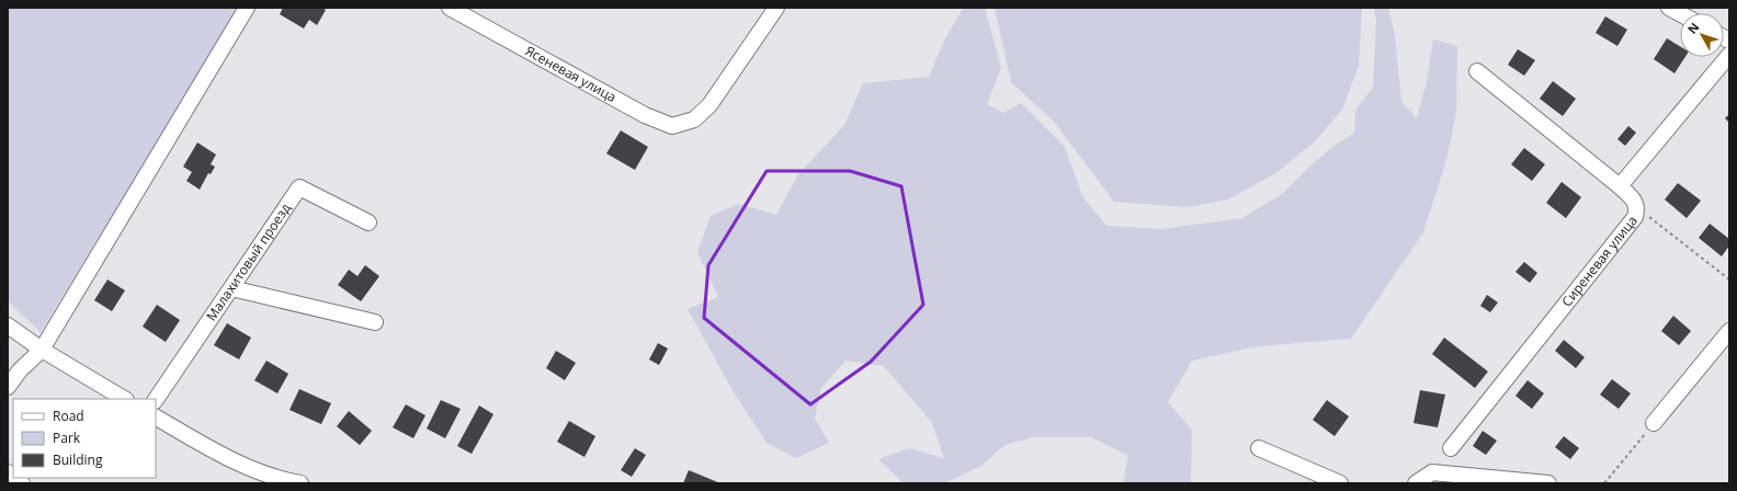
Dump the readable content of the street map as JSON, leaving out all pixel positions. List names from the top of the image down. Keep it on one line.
{"streets":{"street":["Ясеневая улица","Сиреневая улица","Малахитовый проезд"]},"legend":["Road","Park","Building"],"north":"top left"}
